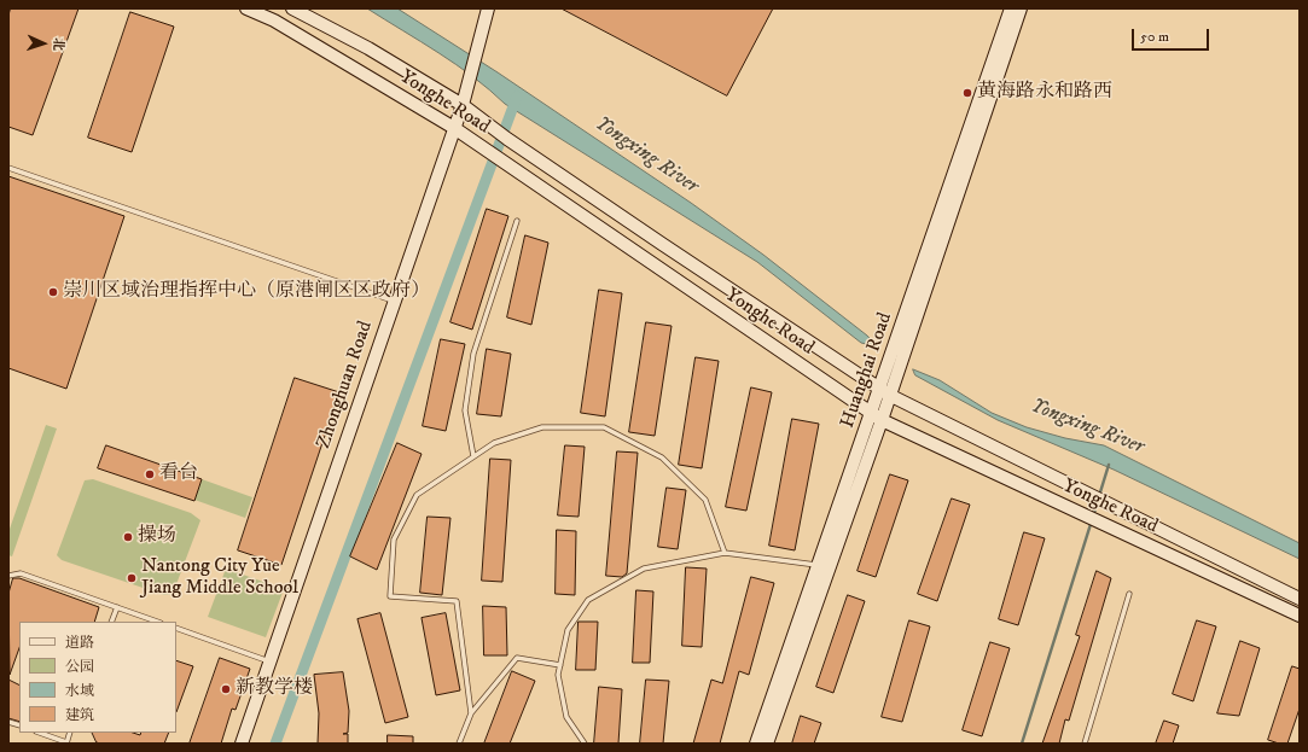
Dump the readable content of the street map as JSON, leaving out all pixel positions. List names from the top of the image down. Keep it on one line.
{"streets":{"main road":["Yonghe Road","Huanghai Road","Zhonghuan Road"]},"crossings":[["Yonghe Road","Huanghai Road"],["Yonghe Road","Zhonghuan Road"]],"water":["Yongxing River"],"places":["黄海路永和路西","崇川区域治理指挥中心（原港闸区区政府）","看台","操场","Nantong City Yue Jiang Middle School","新教学楼"],"legend":["道路","公园","水域","建筑"],"scale_bar":"50 m","north":"right"}
